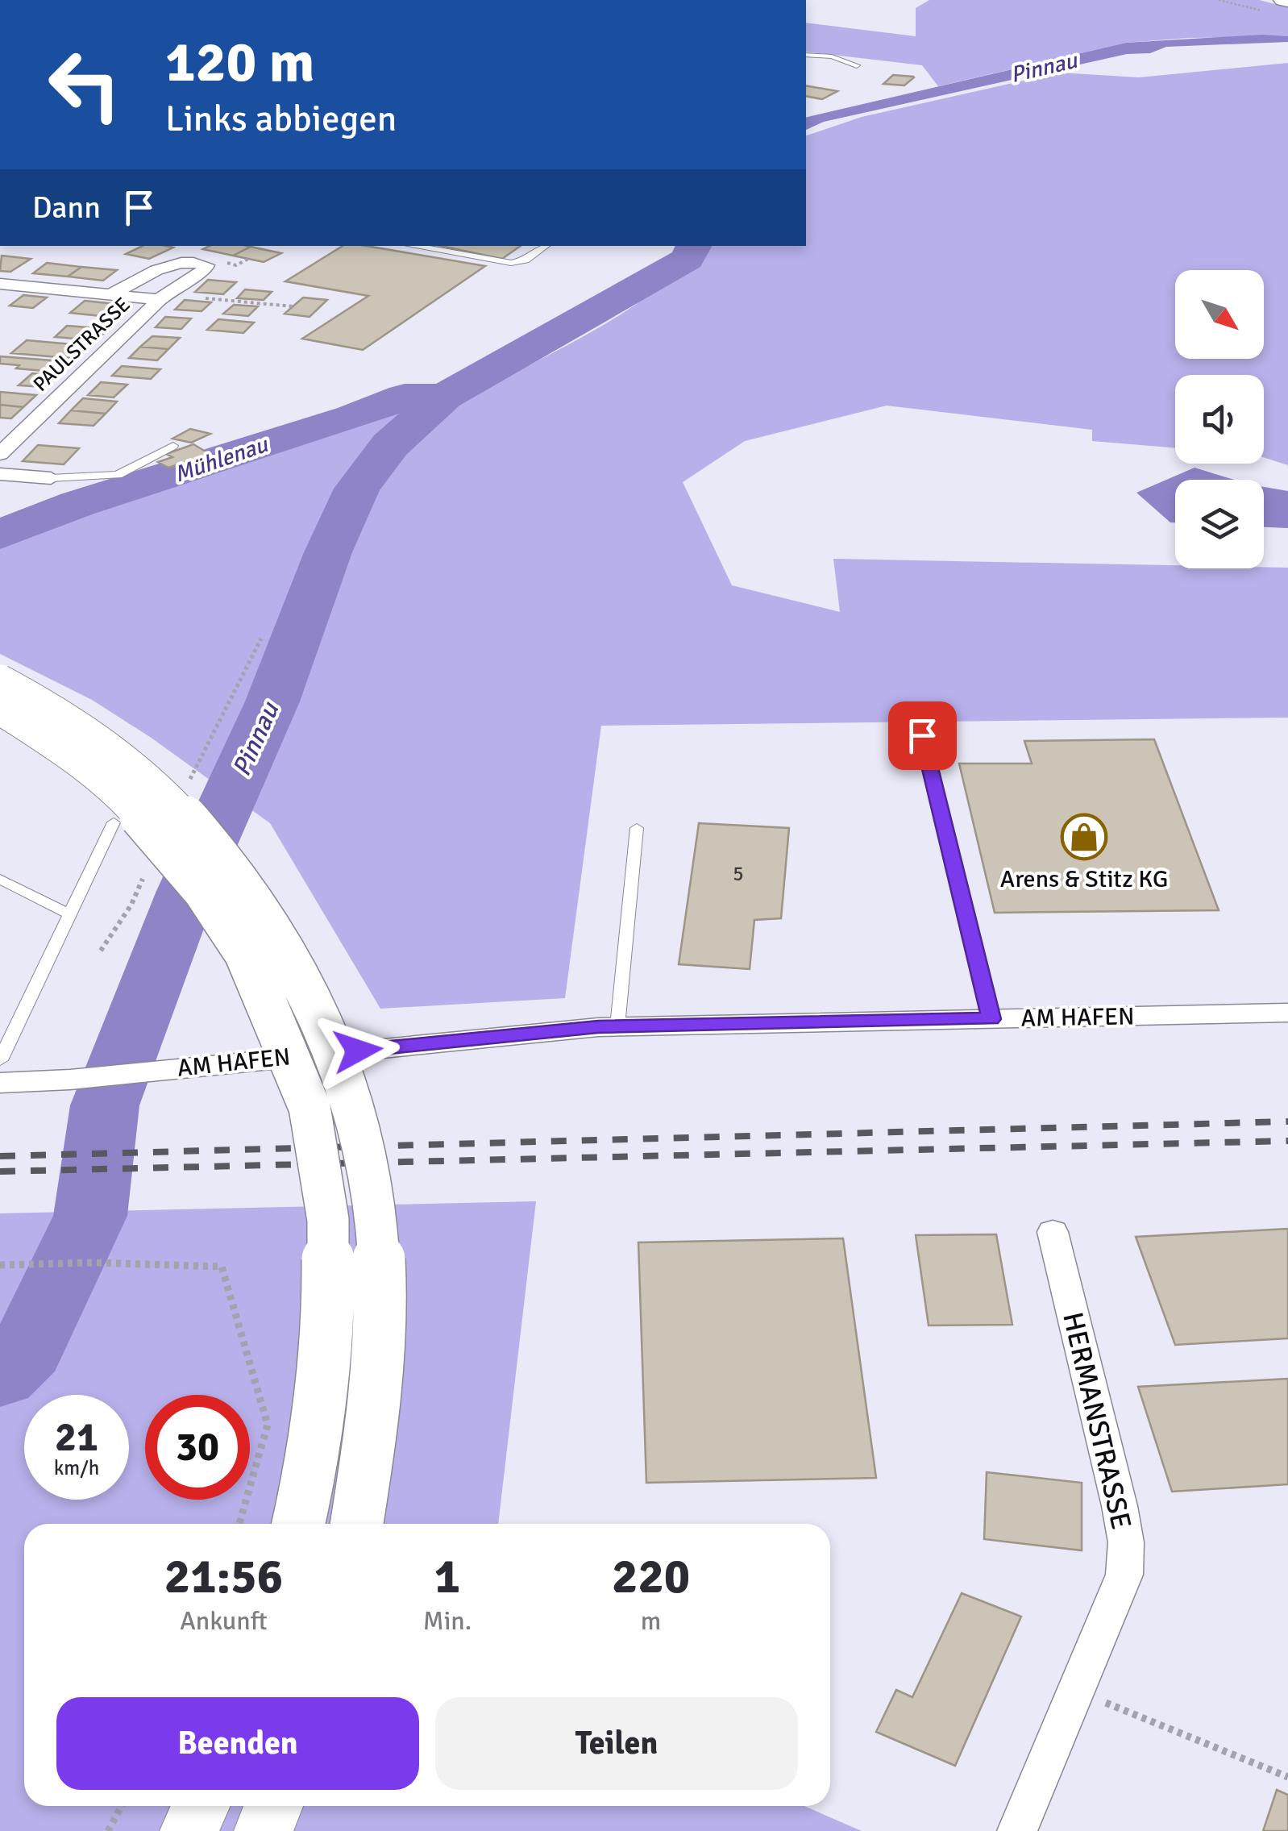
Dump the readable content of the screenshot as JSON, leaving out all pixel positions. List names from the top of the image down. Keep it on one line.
{"streets":{"street":["PAULSTRASSE","AM HAFEN","HERMANSTRASSE"]},"water":["Pinnau","Mühlenau"],"places":{"shop":["Arens & Stitz KG"]},"house_numbers":["5"],"north":"bottom right","page":{"turn":["120 m","Links abbiegen"],"then":"Dann","speed":"21 km/h","limit":"30","eta":["21:56","Ankunft","1","Min.","220","m"],"buttons":["Beenden","Teilen"]}}
